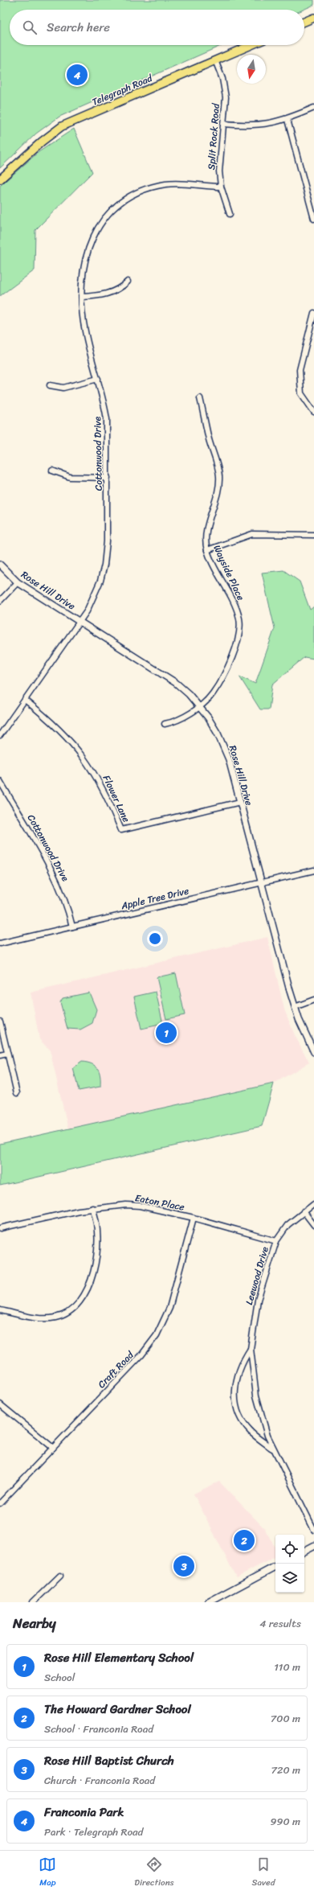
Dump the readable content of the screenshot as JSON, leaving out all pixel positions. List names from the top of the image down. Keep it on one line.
{"streets":{"main road":["Telegraph Road"],"street":["Split Rock Road","Cottonwood Drive","Wayside Place","Rose Hill Drive","Flower Lane","Apple Tree Drive","Eaton Place","Leewood Drive","Craft Road"]},"crossings":[["Telegraph Road","Split Rock Road"],["Split Rock Road","Cottonwood Drive"],["Cottonwood Drive","Rose Hill Drive"],["Cottonwood Drive","Flower Lane"],["Cottonwood Drive","Apple Tree Drive"],["Wayside Place","Rose Hill Drive"],["Rose Hill Drive","Flower Lane"],["Rose Hill Drive","Apple Tree Drive"],["Eaton Place","Leewood Drive"],["Eaton Place","Craft Road"]],"north":"bottom","page":{"search":"Search here","pins":["4","1","2","3"],"heading":["Nearby","4 results"],"list":[{"mark":"1","name":"Rose Hill Elementary School","note":"School","value":"110 m"},{"mark":"2","name":"The Howard Gardner School","note":"School · Franconia Road","value":"700 m"},{"mark":"3","name":"Rose Hill Baptist Church","note":"Church · Franconia Road","value":"720 m"},{"mark":"4","name":"Franconia Park","note":"Park · Telegraph Road","value":"990 m"}],"nav":["Map","Directions","Saved"]}}
